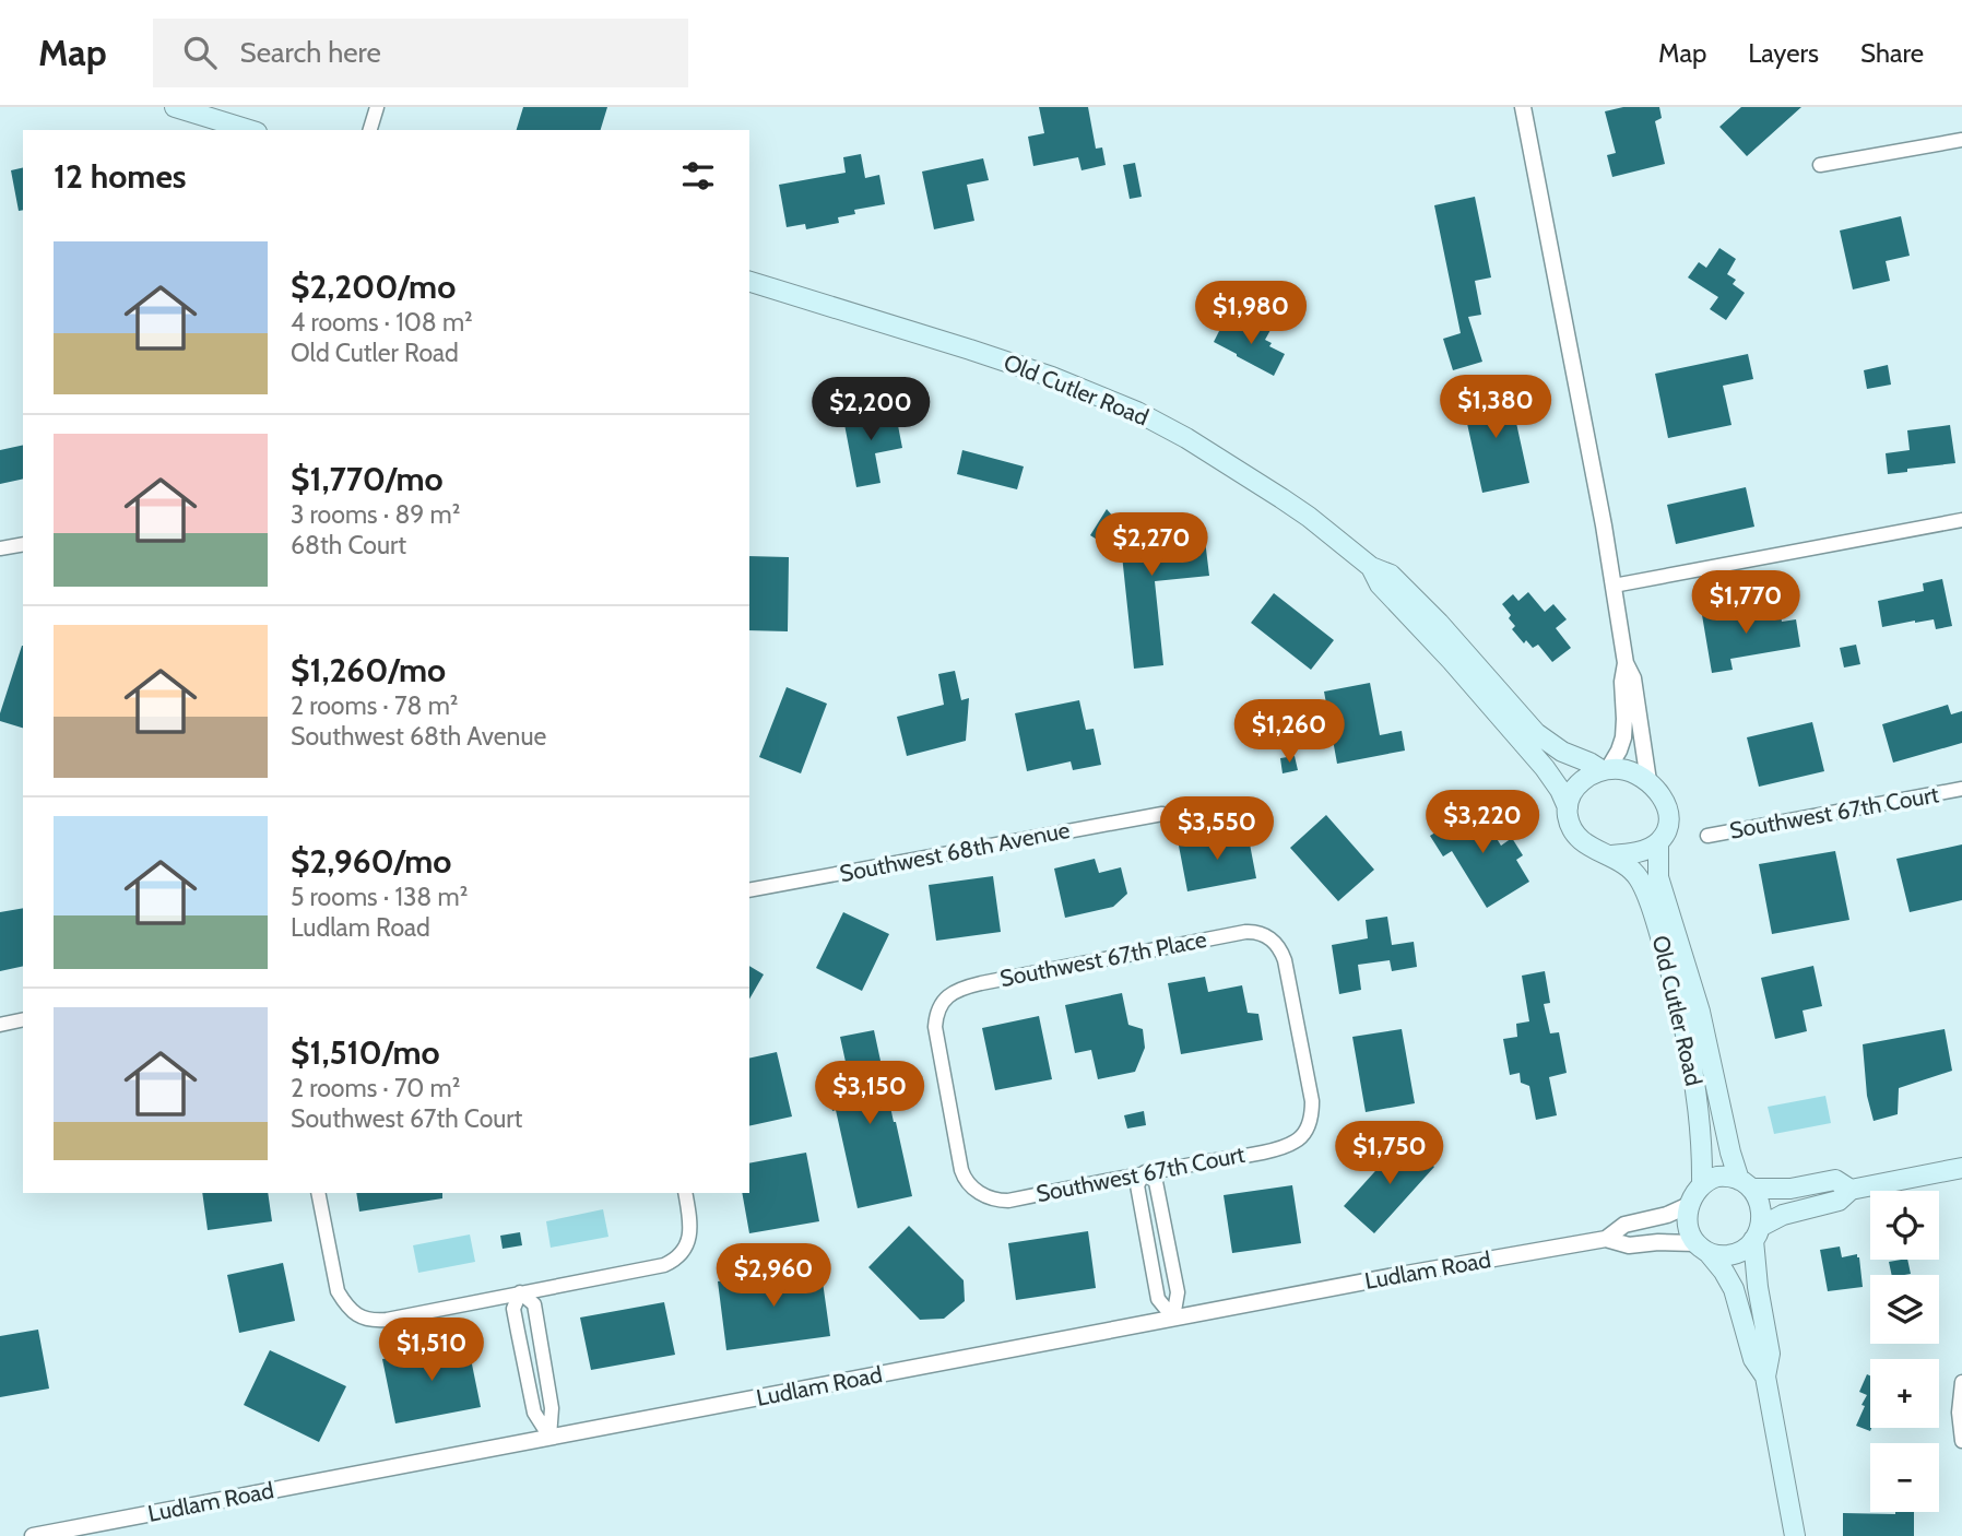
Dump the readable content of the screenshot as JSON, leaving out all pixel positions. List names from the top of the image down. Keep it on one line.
{"streets":{"main road":["Old Cutler Road"],"street":["Southwest 67th Court","Southwest 68th Avenue","Southwest 67th Place","Ludlam Road"]},"crossings":[["Old Cutler Road","Ludlam Road"],["Southwest 67th Court","Southwest 67th Place"]],"page":{"header":"Map","search":"Search here","nav":["Map","Layers","Share"],"heading":"12 homes","list":[{"name":"$2,200/mo","note":"4 rooms · 108 m² · Old Cutler Road"},{"name":"$1,770/mo","note":"3 rooms · 89 m² · 68th Court"},{"name":"$1,260/mo","note":"2 rooms · 78 m² · Southwest 68th Avenue"},{"name":"$2,960/mo","note":"5 rooms · 138 m² · Ludlam Road"},{"name":"$1,510/mo","note":"2 rooms · 70 m² · Southwest 67th Court"}],"price":["$1,980","$1,380","$2,200","$2,270","$1,770","$1,260","$3,220","$3,550","$3,150","$1,750","$2,960","$1,510"],"map_buttons":["+","−"]}}
